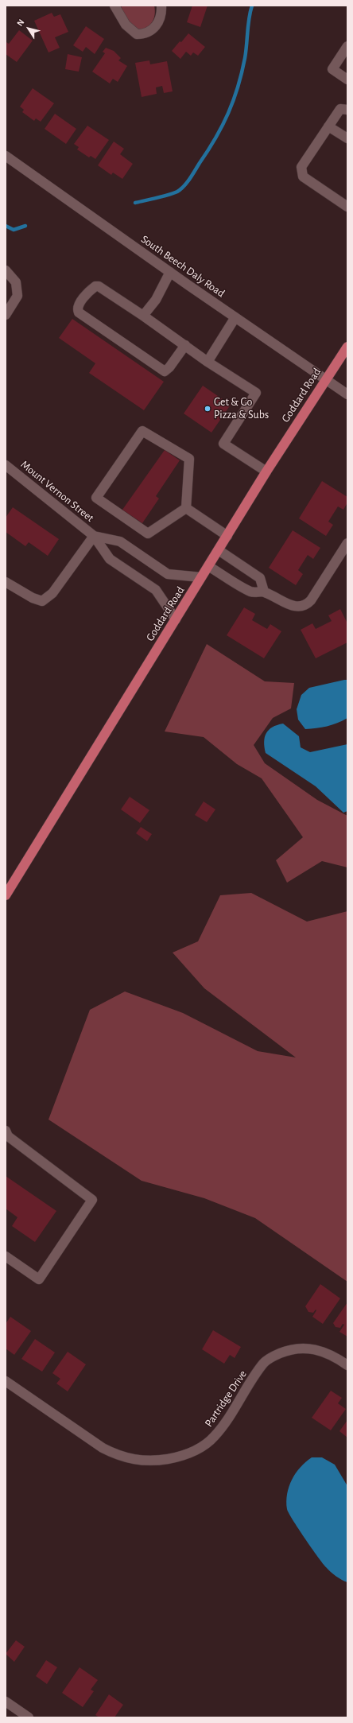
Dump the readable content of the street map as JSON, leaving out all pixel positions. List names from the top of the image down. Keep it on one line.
{"streets":{"main road":["Goddard Road"],"street":["South Beech Daly Road","Mount Vernon Street","Partridge Drive"]},"crossings":[["South Beech Daly Road","Goddard Road"],["Goddard Road","Mount Vernon Street"]],"places":["Get & Go Pizza & Subs"],"north":"top left"}
